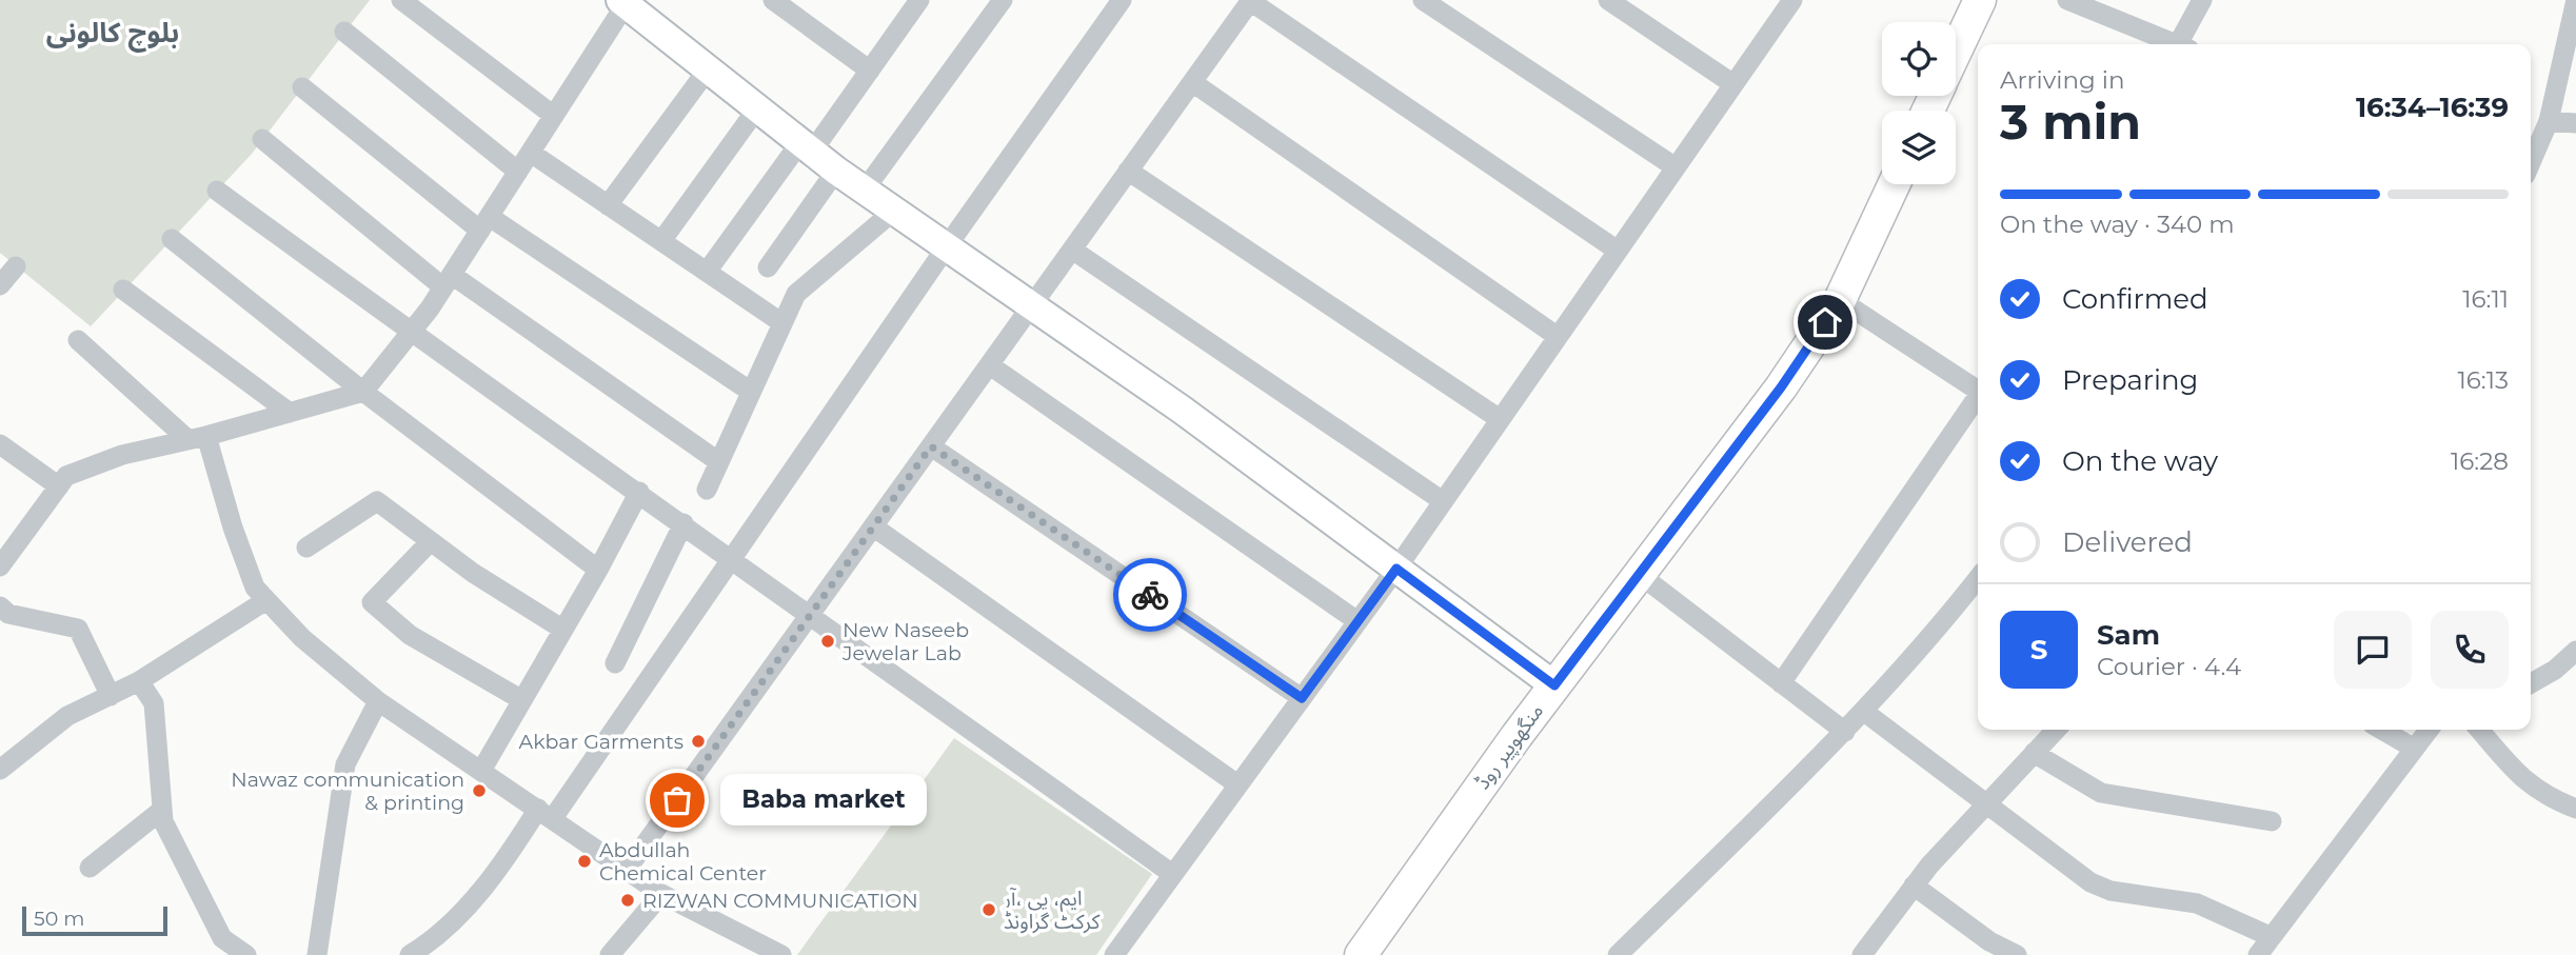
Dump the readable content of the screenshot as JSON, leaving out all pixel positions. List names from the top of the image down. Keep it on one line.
{"streets":{"main road":["منگھوپیر روڈ"]},"districts":["بلوچ کالونی"],"places":["New Naseeb Jewelar Lab","Akbar Garments","Nawaz communication & printing","Baba market","Abdullah Chemical Center","RIZWAN COMMUNICATION","ایم، پی ،آر کرکٹ گراونڈ"],"scale_bar":"50 m","page":{"heading":["3 min","Arriving in","16:34–16:39"],"panel":["Sam","Courier · 4.4"],"bar":"On the way · 340 m","list":[["Confirmed","16:11"],["Preparing","16:13"],["On the way","16:28"],"Delivered"],"round":"S","bubble":"Baba market","scale":"50 m"}}
